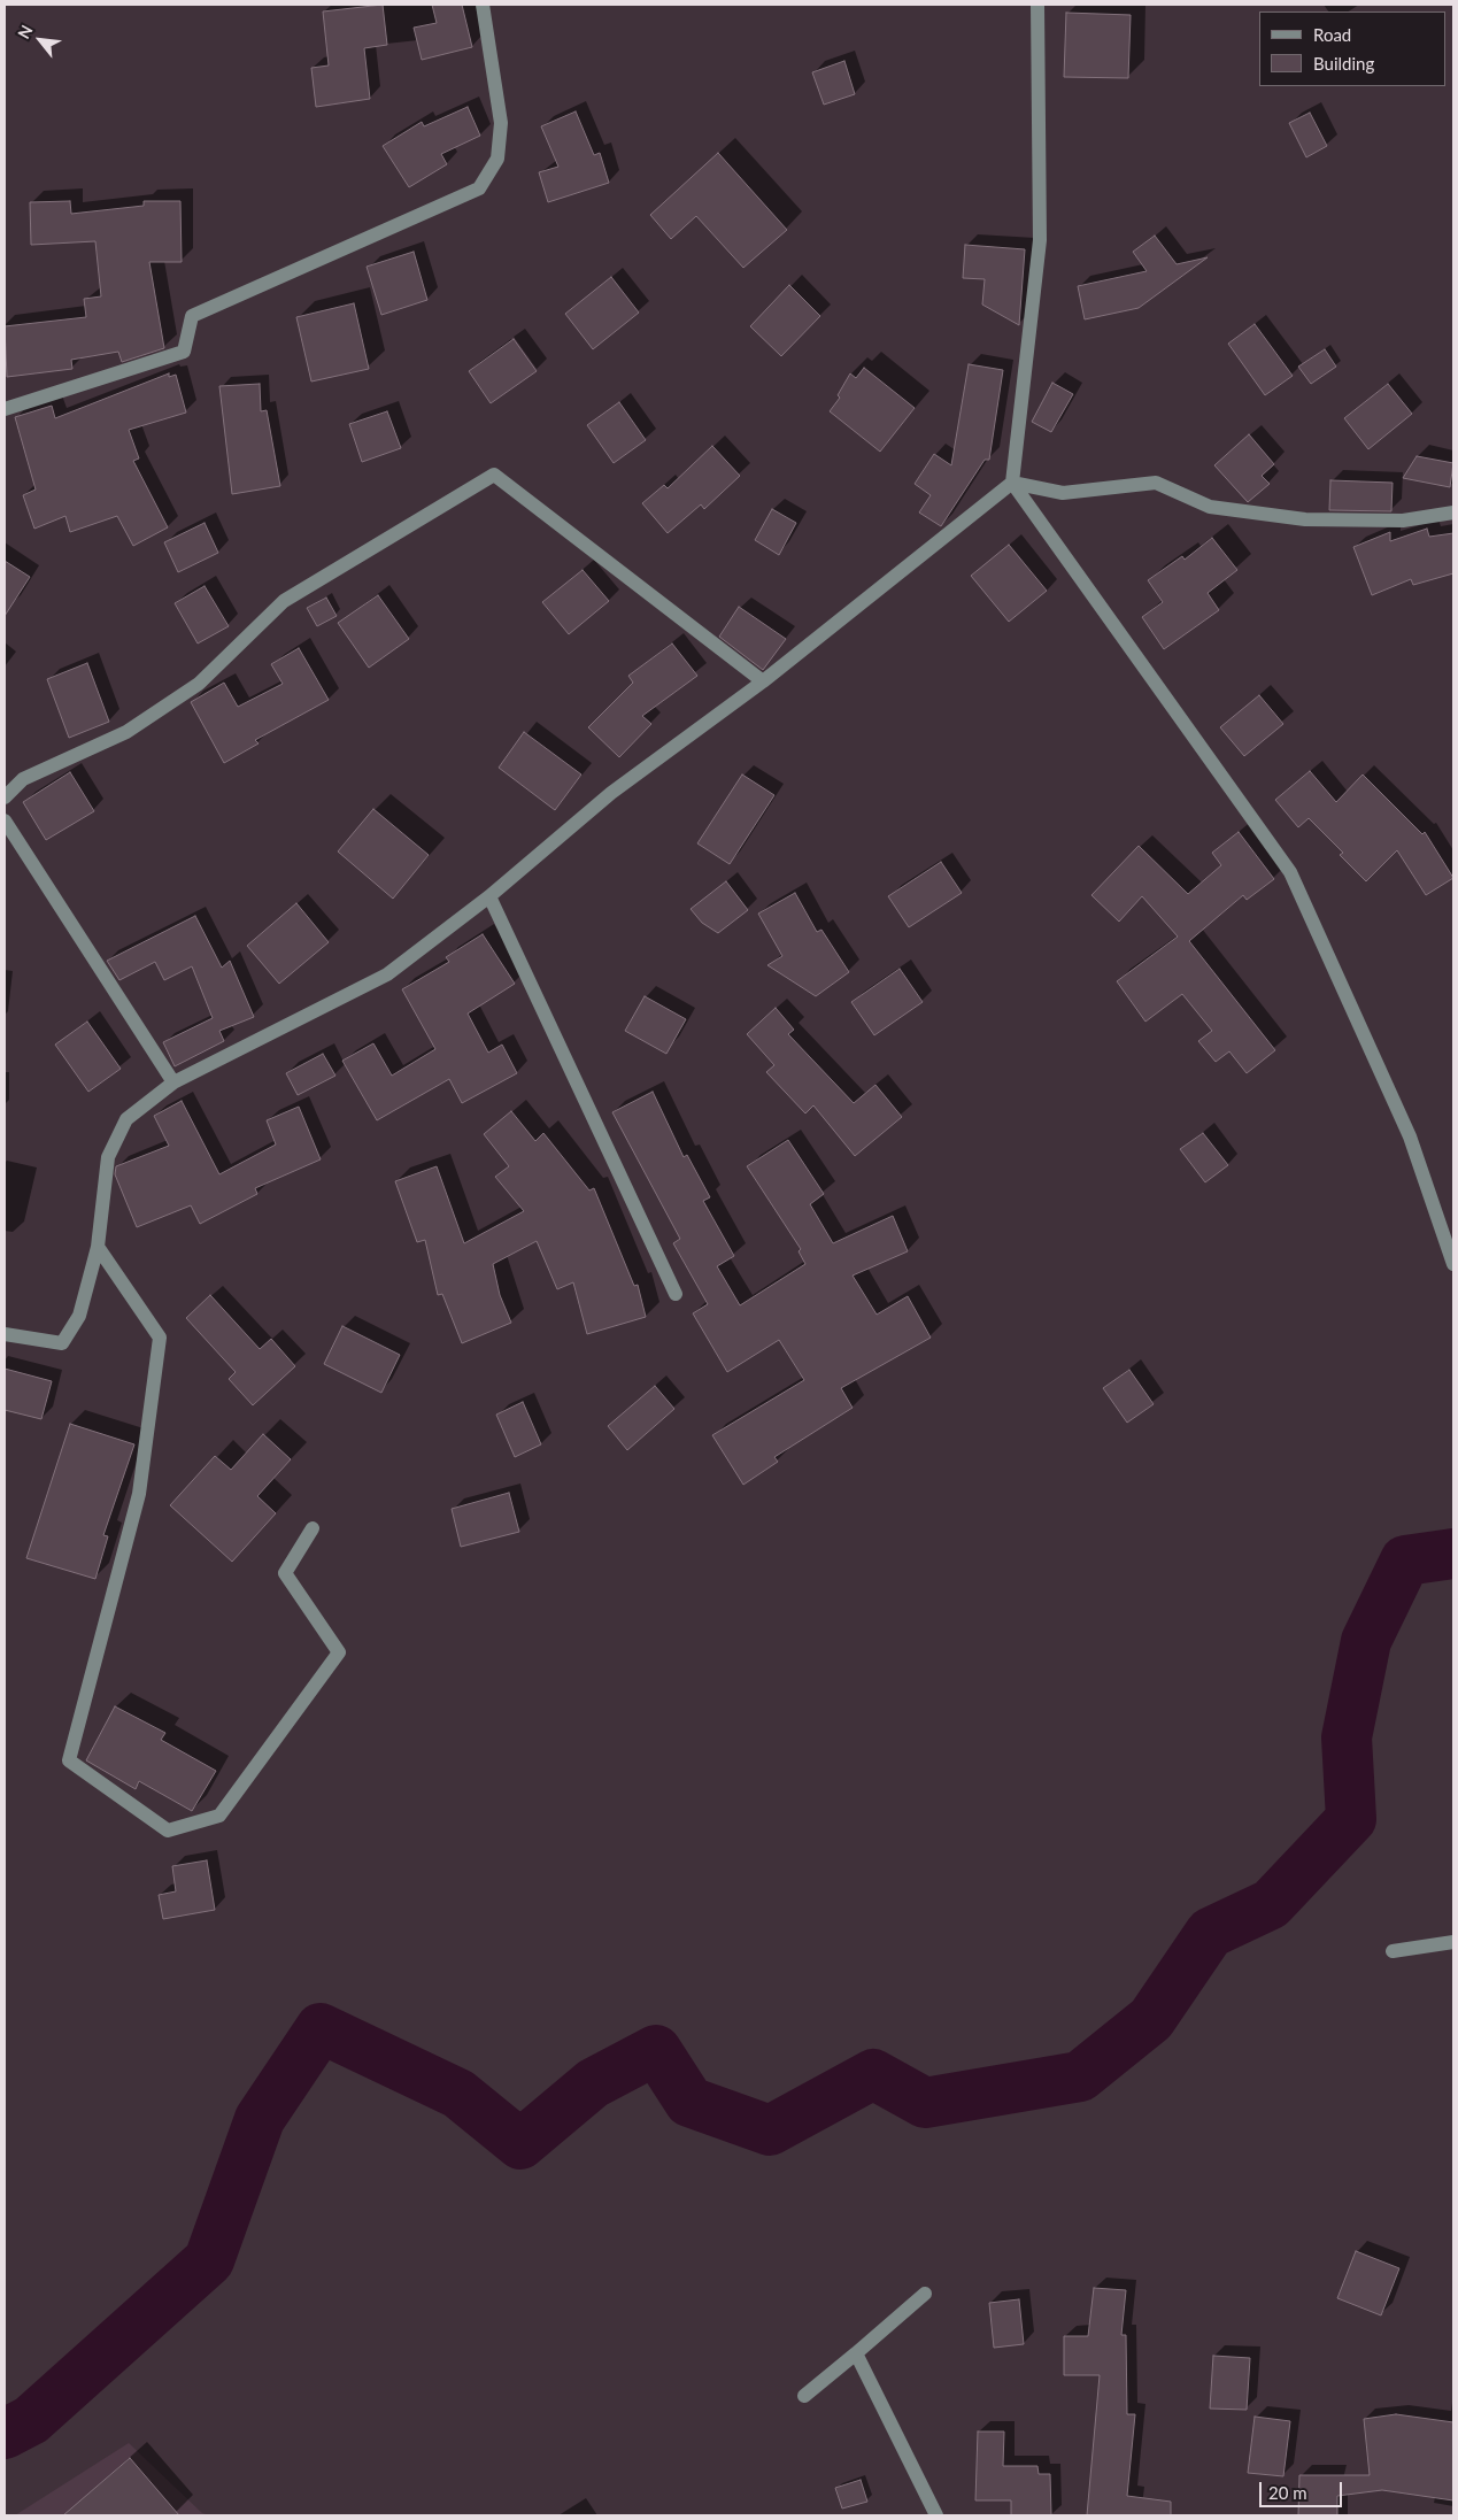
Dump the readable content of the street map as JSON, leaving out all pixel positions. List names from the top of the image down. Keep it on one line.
{"legend":["Road","Building"],"scale_bar":"20 m","north":"top left"}
